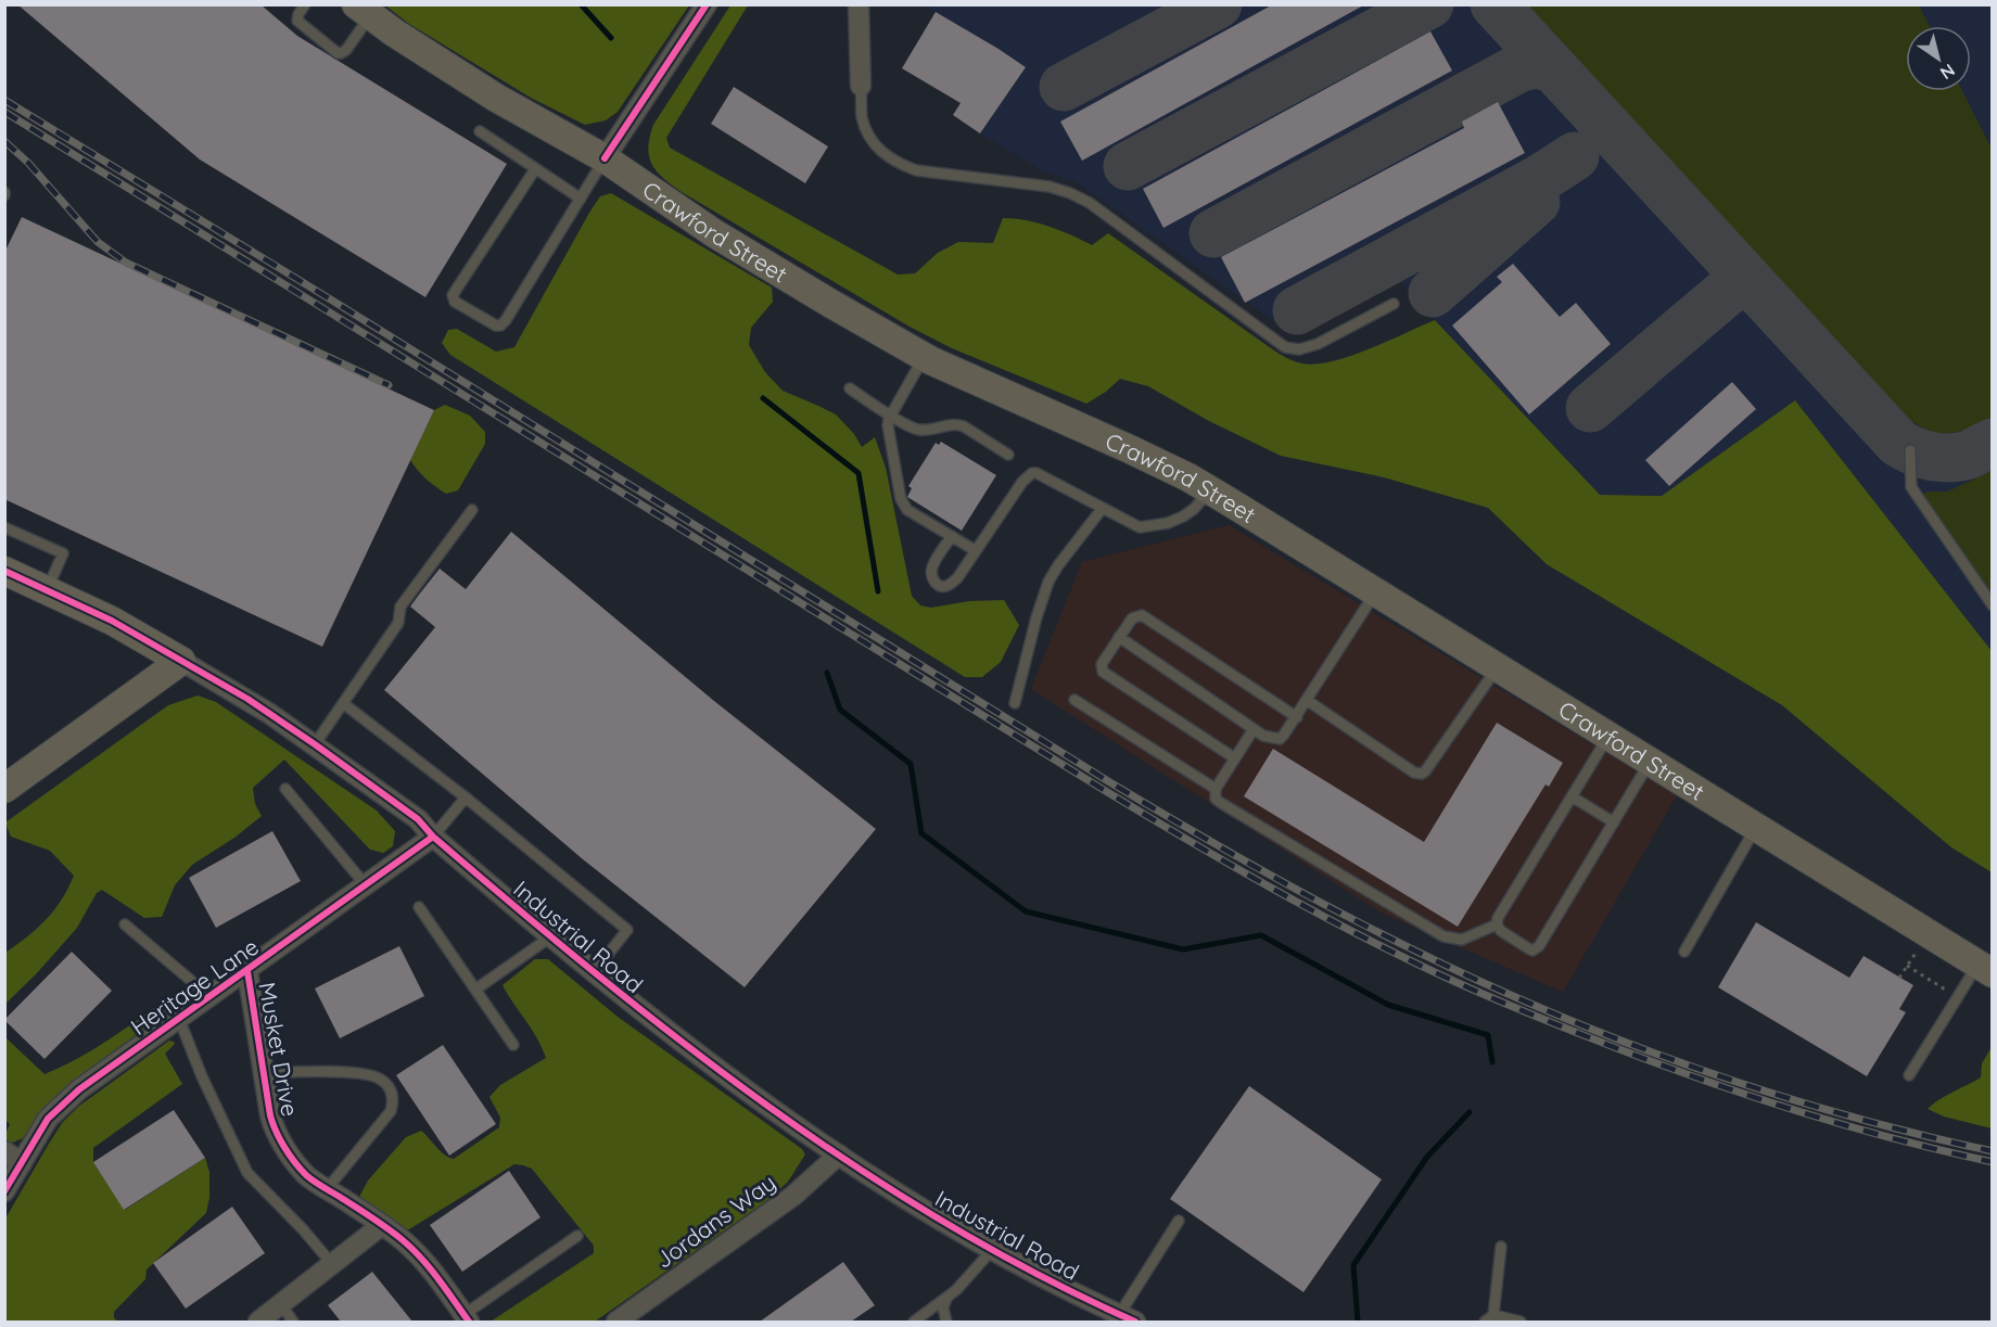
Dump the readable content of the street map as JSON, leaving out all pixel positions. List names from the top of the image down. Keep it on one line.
{"streets":{"main road":["Crawford Street","Industrial Road"],"street":["Heritage Lane","Musket Drive","Jordans Way"]},"crossings":[["Industrial Road","Heritage Lane"],["Industrial Road","Jordans Way"],["Heritage Lane","Musket Drive"]],"north":"bottom right"}
